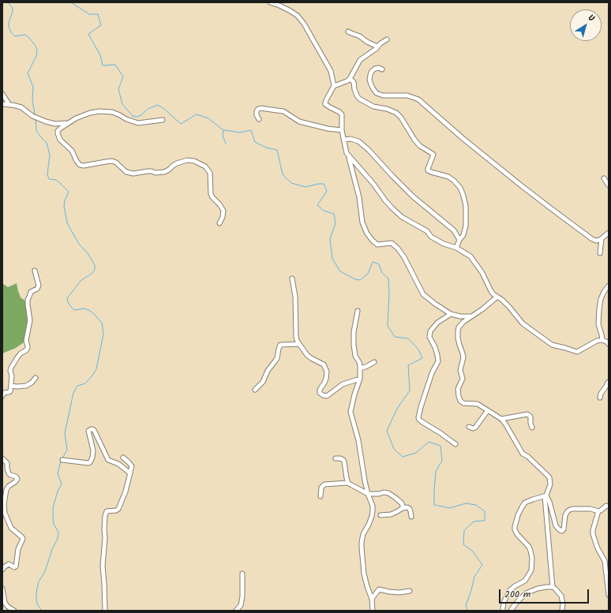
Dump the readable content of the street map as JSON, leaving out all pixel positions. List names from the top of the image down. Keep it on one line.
{"scale_bar":"200 m","north":"top right"}
